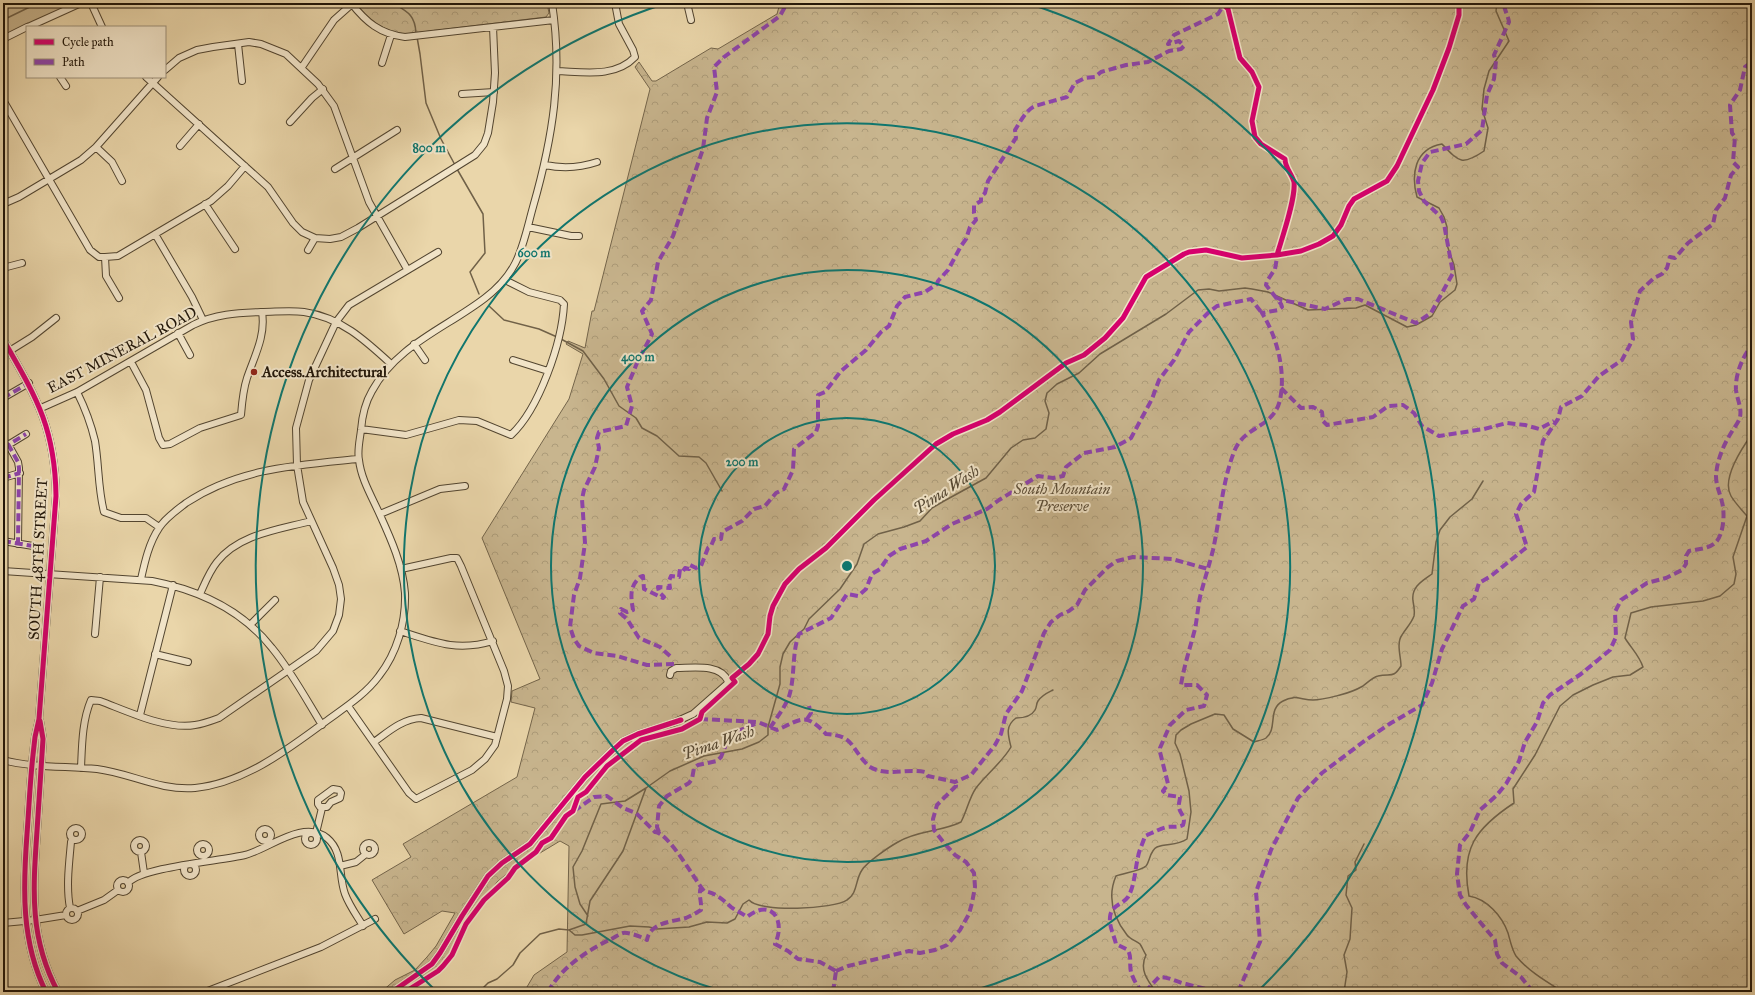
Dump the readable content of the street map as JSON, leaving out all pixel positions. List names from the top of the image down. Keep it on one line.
{"streets":{"main road":["SOUTH 48TH STREET"],"street":["EAST MINERAL ROAD"]},"crossings":[["EAST MINERAL ROAD","SOUTH 48TH STREET"]],"water":["Pima Wash"],"parks":["South Mountain Preserve"],"places":["Access.Architectural"],"legend":["Cycle path","Path"],"rings":["800 m","600 m","400 m","200 m"]}
